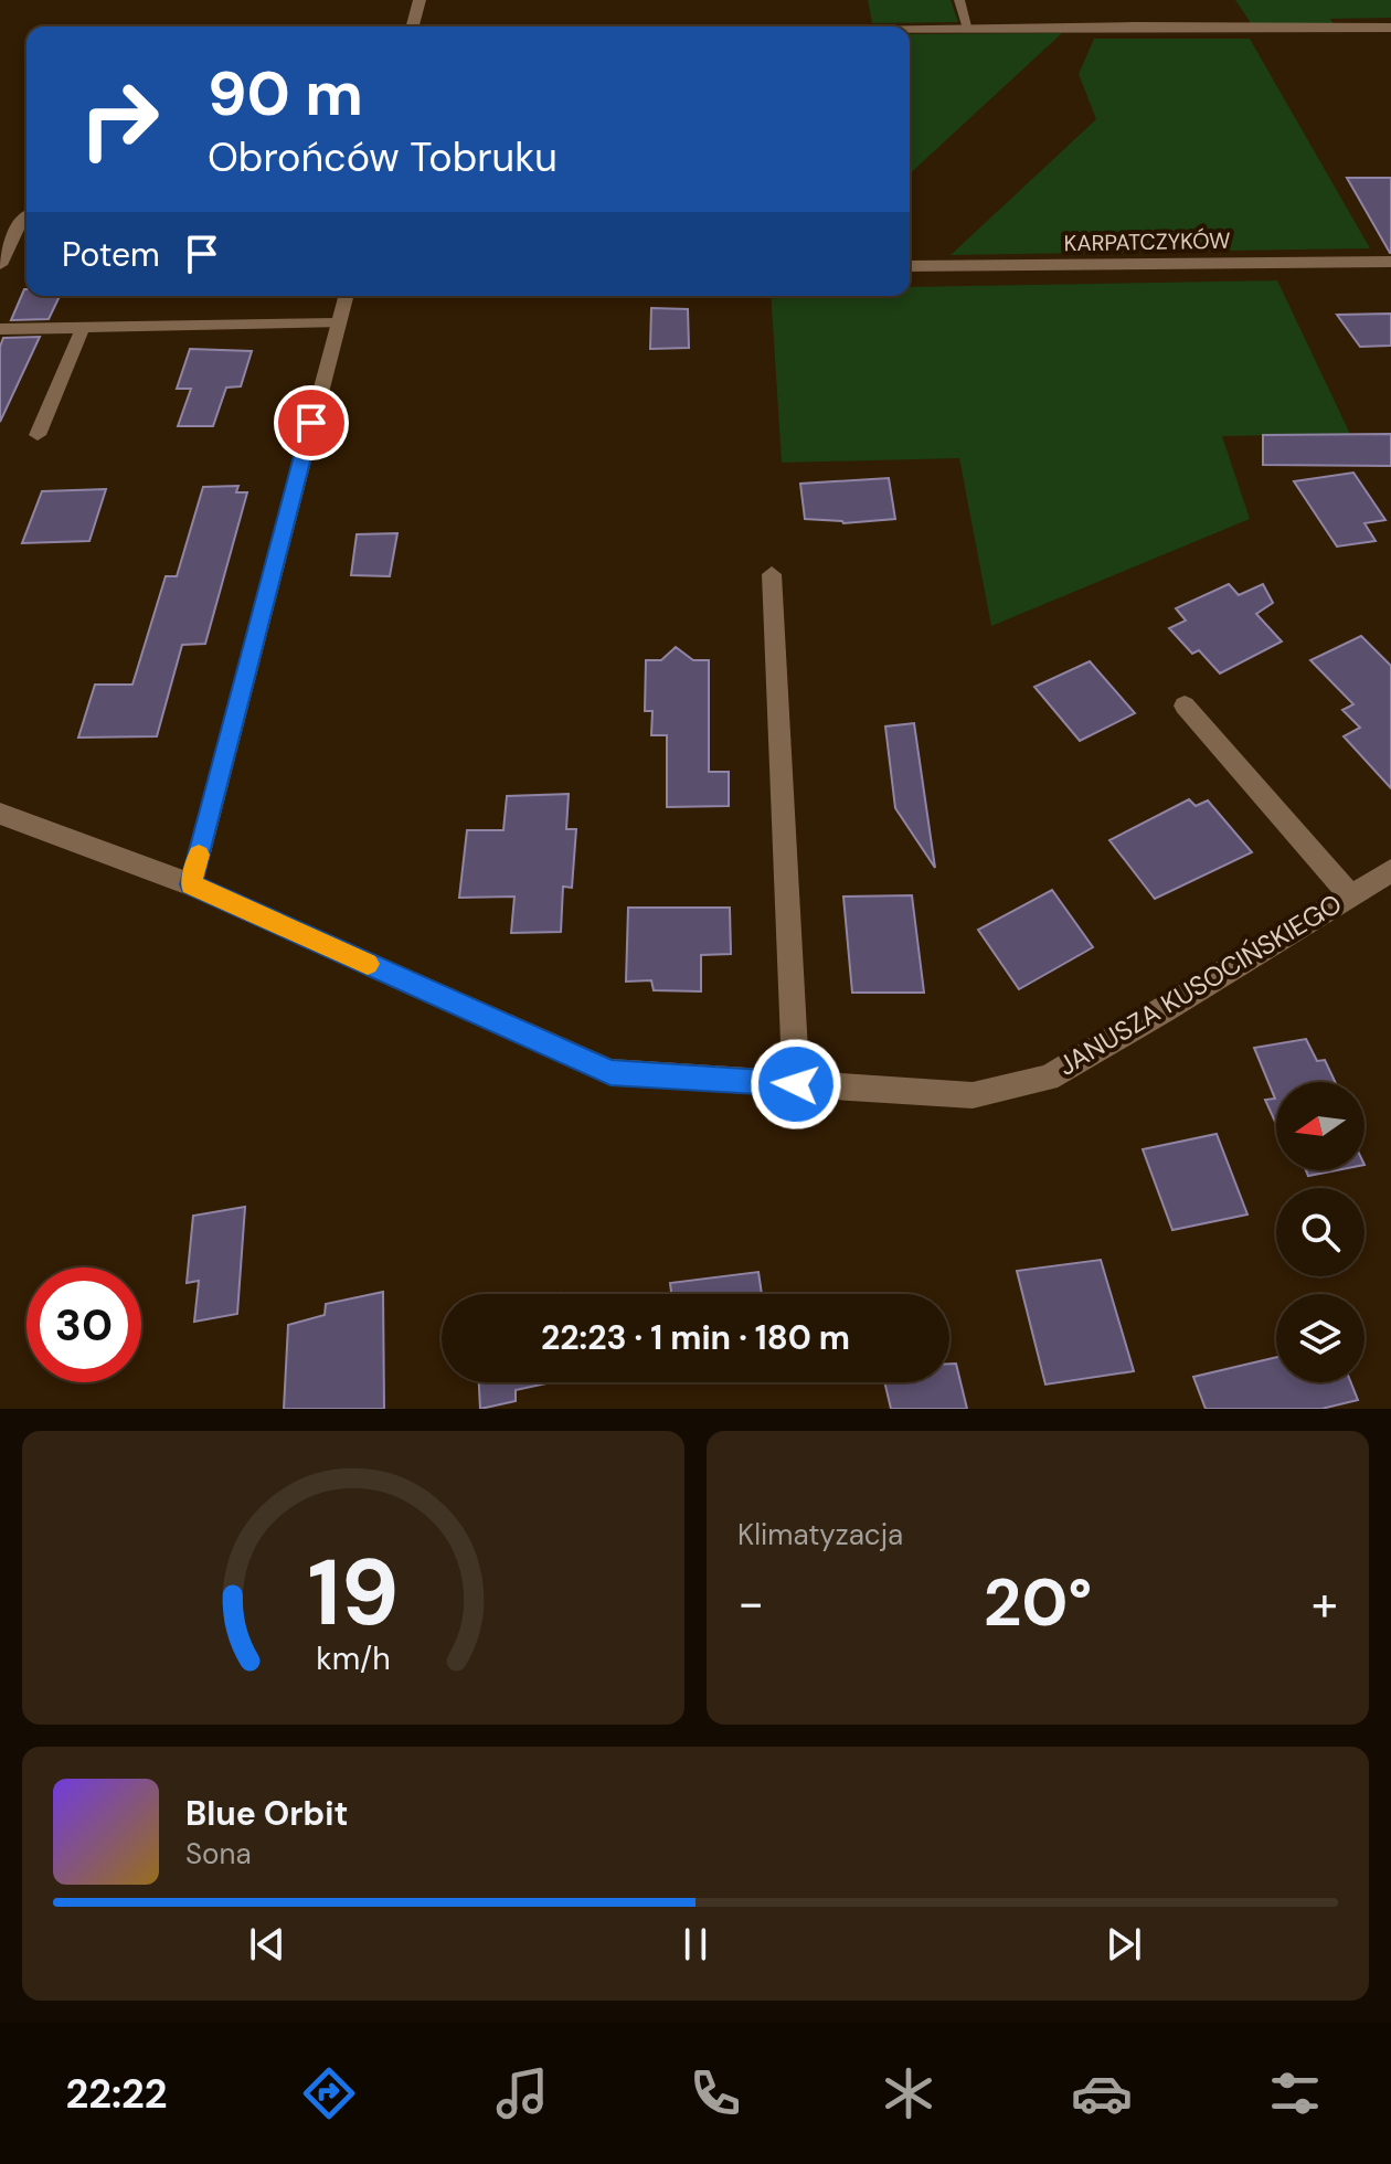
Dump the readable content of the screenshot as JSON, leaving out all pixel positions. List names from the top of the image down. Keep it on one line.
{"streets":{"street":["KARPATCZYKÓW","JANUSZA KUSOCIŃSKIEGO"]},"north":"left","page":{"turn":["90 m","Obrońców Tobruku"],"then":"Potem","limit":"30","trip":"22:23 · 1 min · 180 m","tile":"Klimatyzacja","heat":["−","20°","+"],"song":["Blue Orbit","Sona"],"tabs":"22:22","gauge":["19","km/h"]}}
